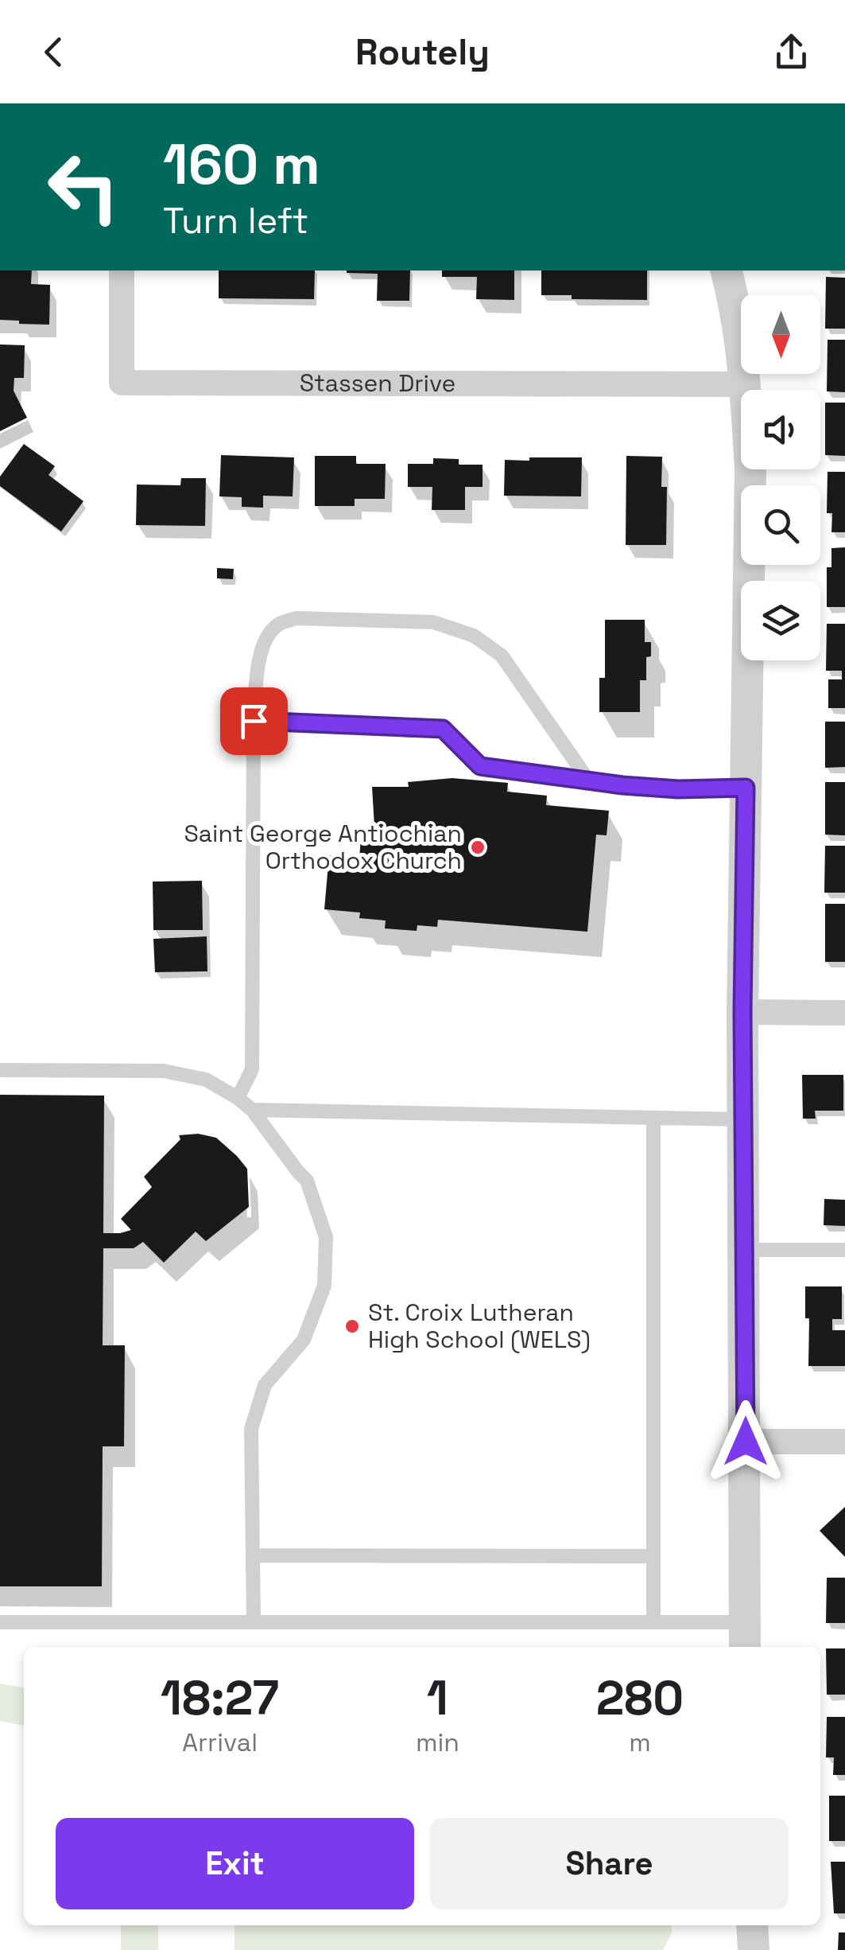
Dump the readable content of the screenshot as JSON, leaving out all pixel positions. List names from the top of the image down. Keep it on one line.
{"streets":{"street":["Stassen Drive"]},"places":["Saint George Antiochian Orthodox Church","St. Croix Lutheran High School (WELS)"],"north":"bottom","page":{"header":"Routely","turn":["160 m","Turn left"],"eta":["18:27","Arrival","1","min","280","m"],"buttons":["Exit","Share"]}}
